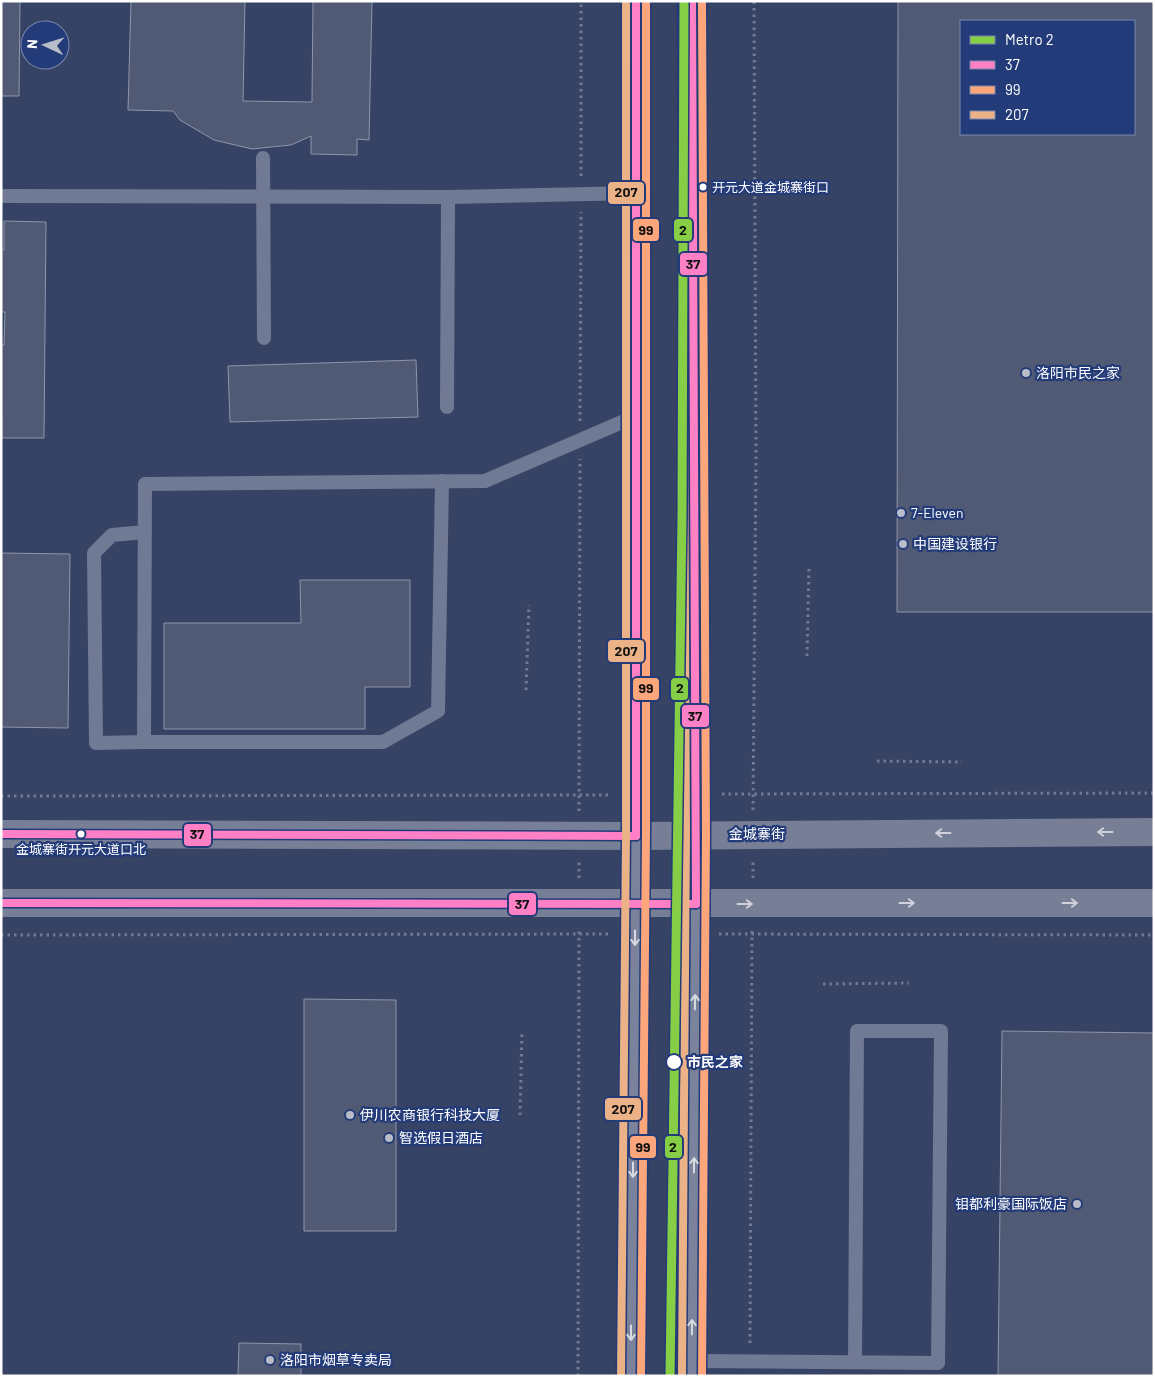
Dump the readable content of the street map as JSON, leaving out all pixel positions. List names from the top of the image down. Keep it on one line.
{"streets":{"main road":["金城寨街"]},"places":["开元大道金城寨街口","洛阳市民之家","7-Eleven","中国建设银行","金城寨街开元大道口北","市民之家","伊川农商银行科技大厦","智选假日酒店","钼都利豪国际饭店","洛阳市烟草专卖局"],"lines":["metro line 2","transit line 37","transit line 99","transit line 207"],"legend":["Metro 2","37","99","207"],"north":"left"}
